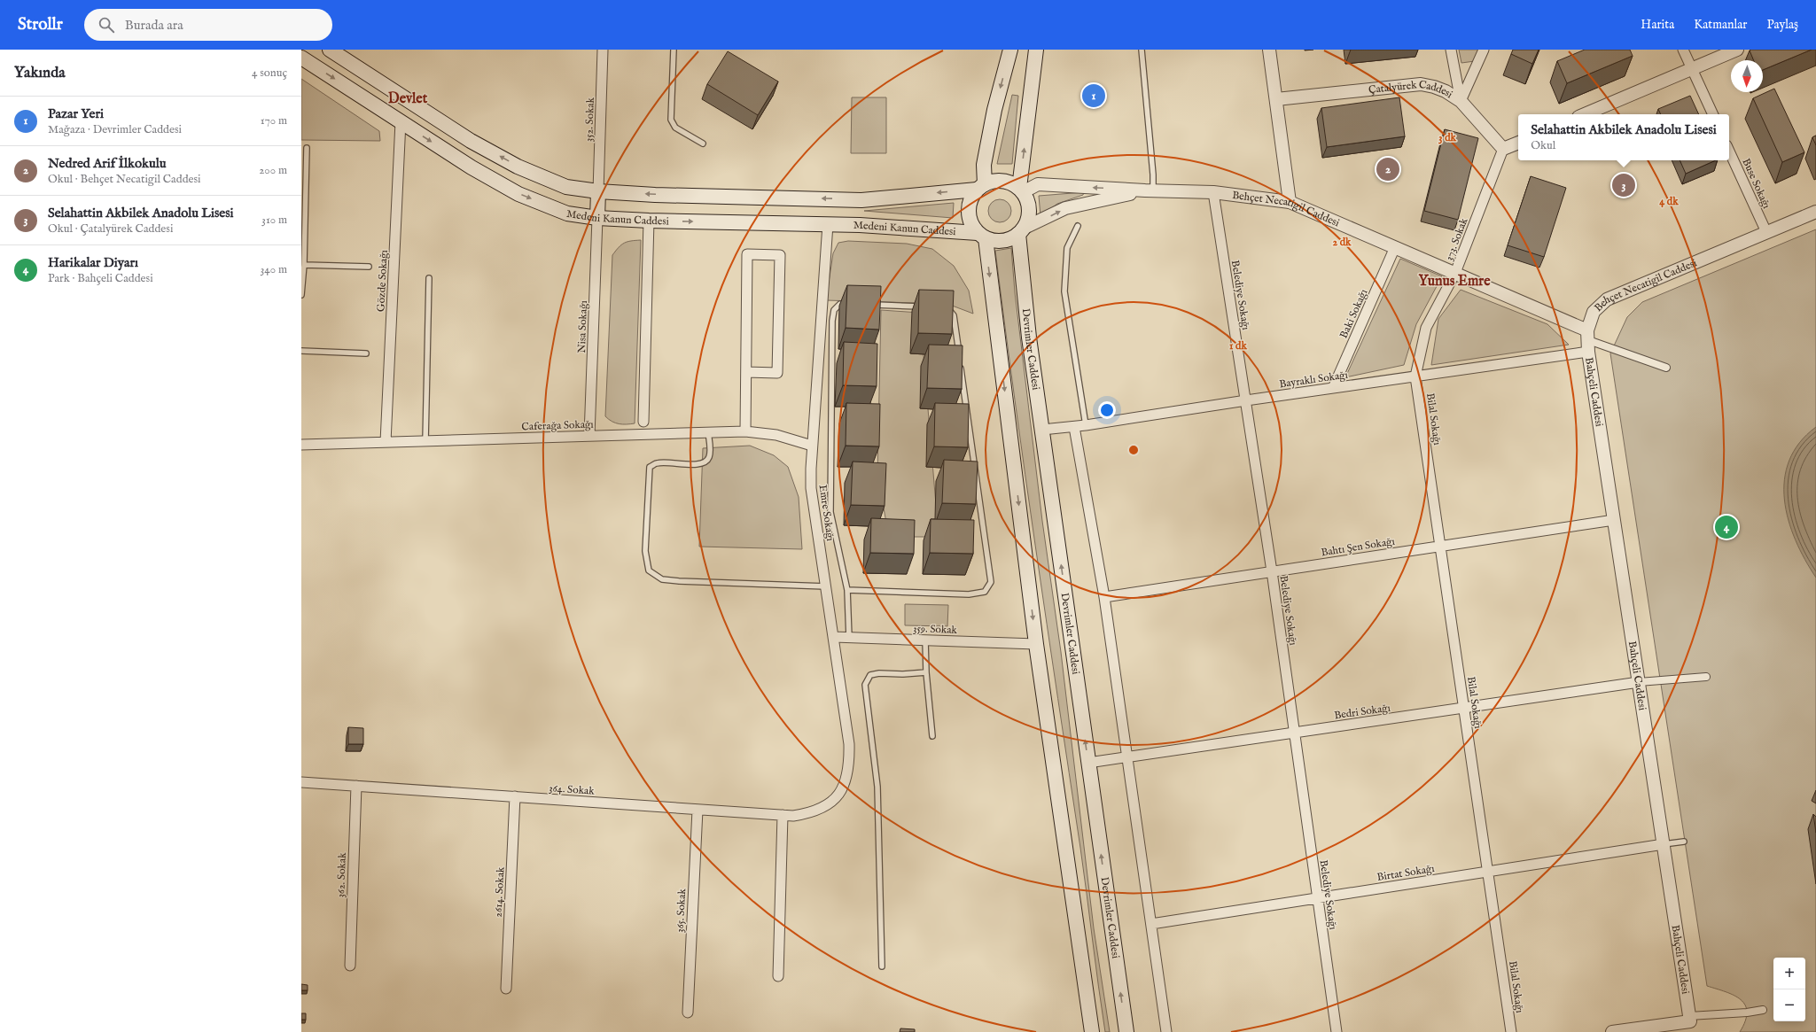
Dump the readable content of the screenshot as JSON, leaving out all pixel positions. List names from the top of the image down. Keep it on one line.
{"streets":{"main road":["Medeni Kanun Caddesi","Devrimler Caddesi"],"street":["Çatalyürek Caddesi","352. Sokak","Buse Sokağı","Behçet Necatigil Caddesi","373. Sokak","Gözde Sokağı","Belediye Sokağı","Baki Sokağı","Nisa Sokağı","Bayraklı Sokağı","Bahçeli Caddesi","Bilal Sokağı","Caferağa Sokağı","Emre Sokağı","Bahtı Şen Sokağı","359. Sokak","Bedri Sokağı","364. Sokak","Birtat Sokağı","362. Sokak","2614. Sokak","365. Sokak"]},"crossings":[["Çatalyürek Caddesi","373. Sokak"],["Buse Sokağı","Behçet Necatigil Caddesi"],["Behçet Necatigil Caddesi","Medeni Kanun Caddesi"],["Behçet Necatigil Caddesi","373. Sokak"],["Behçet Necatigil Caddesi","Belediye Sokağı"],["Behçet Necatigil Caddesi","Baki Sokağı"],["Behçet Necatigil Caddesi","Devrimler Caddesi"],["Behçet Necatigil Caddesi","Bayraklı Sokağı"],["Behçet Necatigil Caddesi","Bahçeli Caddesi"],["Medeni Kanun Caddesi","Gözde Sokağı"],["Medeni Kanun Caddesi","Nisa Sokağı"],["Medeni Kanun Caddesi","Devrimler Caddesi"],["Medeni Kanun Caddesi","Emre Sokağı"],["373. Sokak","Bayraklı Sokağı"],["373. Sokak","Bilal Sokağı"],["Gözde Sokağı","Caferağa Sokağı"],["Belediye Sokağı","Bayraklı Sokağı"],["Belediye Sokağı","Bahtı Şen Sokağı"],["Belediye Sokağı","Bedri Sokağı"],["Belediye Sokağı","Birtat Sokağı"],["Baki Sokağı","Bayraklı Sokağı"],["Nisa Sokağı","Caferağa Sokağı"],["Devrimler Caddesi","Bayraklı Sokağı"],["Devrimler Caddesi","Bedri Sokağı"],["Bayraklı Sokağı","Bahçeli Caddesi"],["Bayraklı Sokağı","Bilal Sokağı"],["Bahçeli Caddesi","Bahtı Şen Sokağı"],["Bahçeli Caddesi","Bedri Sokağı"],["Bahçeli Caddesi","Birtat Sokağı"],["Bilal Sokağı","Bahtı Şen Sokağı"],["Bilal Sokağı","Bedri Sokağı"],["Bilal Sokağı","Birtat Sokağı"],["Caferağa Sokağı","Emre Sokağı"],["Emre Sokağı","359. Sokak"],["Emre Sokağı","364. Sokak"],["364. Sokak","362. Sokak"],["364. Sokak","2614. Sokak"],["364. Sokak","365. Sokak"]],"districts":["Devlet","Yunus Emre"],"north":"bottom","page":{"header":"Strollr","search":"Burada ara","nav":["Harita","Katmanlar","Paylaş"],"heading":["Yakında","4 sonuç"],"pins":["1","2","3","4"],"list":[{"mark":"1","name":"Pazar Yeri","note":"Mağaza · Devrimler Caddesi","value":"170 m"},{"mark":"2","name":"Nedred Arif İlkokulu","note":"Okul · Behçet Necatigil Caddesi","value":"200 m"},{"mark":"3","name":"Selahattin Akbilek Anadolu Lisesi","note":"Okul · Çatalyürek Caddesi","value":"310 m"},{"mark":"4","name":"Harikalar Diyarı","note":"Park · Bahçeli Caddesi","value":"340 m"}],"popup":["Selahattin Akbilek Anadolu Lisesi","Okul"],"map_buttons":["+","−"]},"rings":["3 dk","4 dk","2 dk","1 dk"]}
